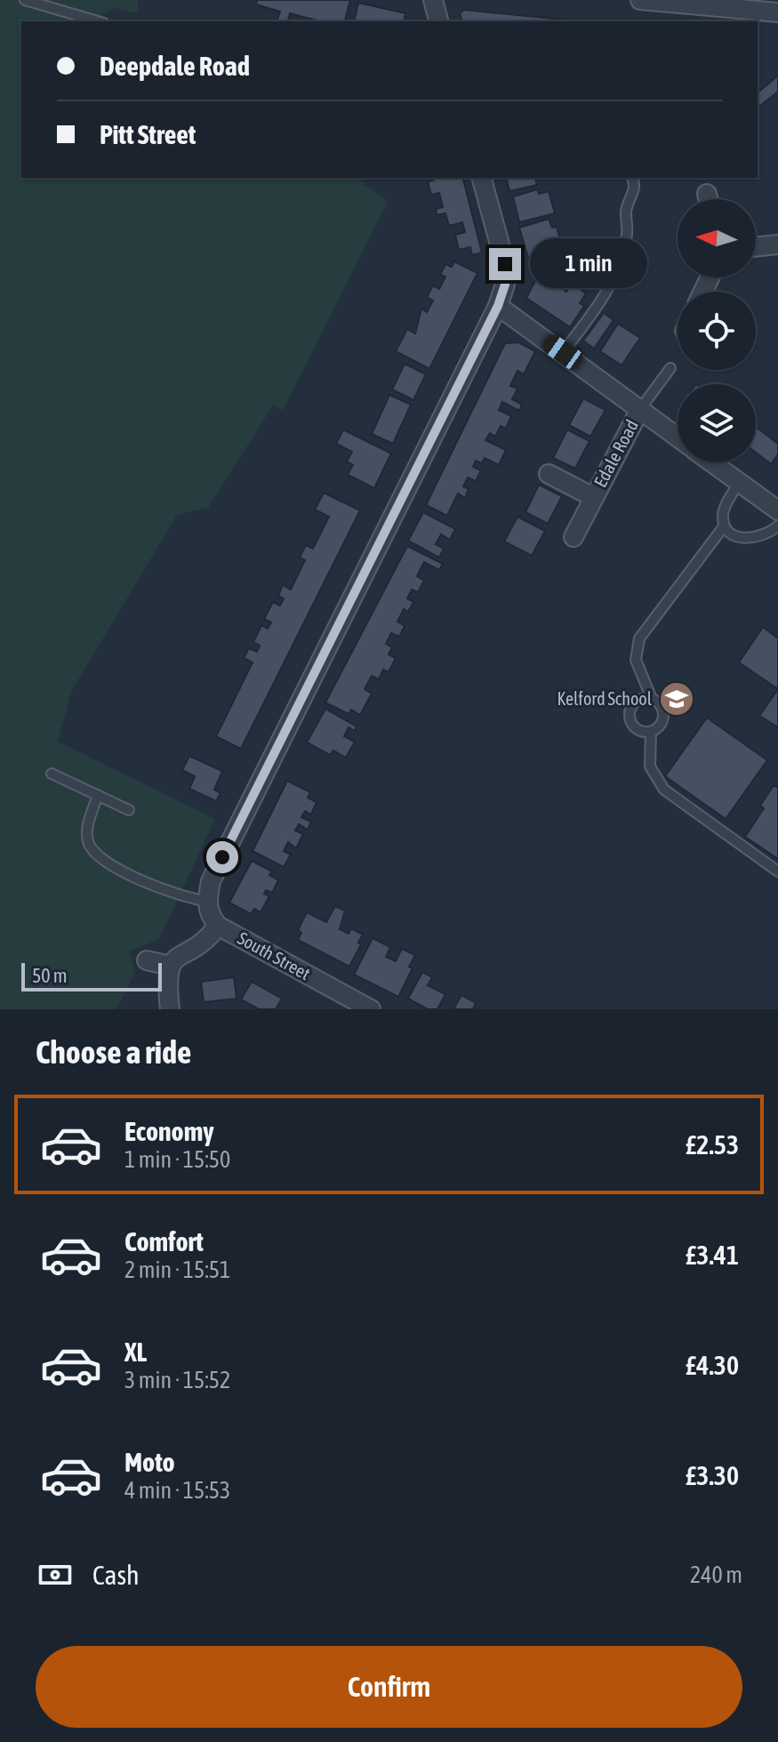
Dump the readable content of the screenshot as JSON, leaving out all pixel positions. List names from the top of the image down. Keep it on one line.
{"streets":{"street":["Edale Road","South Street"]},"places":{"school or university":["Kelford School"]},"scale_bar":"50 m","north":"left","page":{"banner":["Deepdale Road","Pitt Street"],"bubble":"1 min","scale":"50 m","heading":"Choose a ride","list":[{"name":"Economy","note":"1 min · 15:50","value":"£2.53"},{"name":"Comfort","note":"2 min · 15:51","value":"£3.41"},{"name":"XL","note":"3 min · 15:52","value":"£4.30"},{"name":"Moto","note":"4 min · 15:53","value":"£3.30"}],"pay":["Cash","240 m"],"buttons":"Confirm"}}
